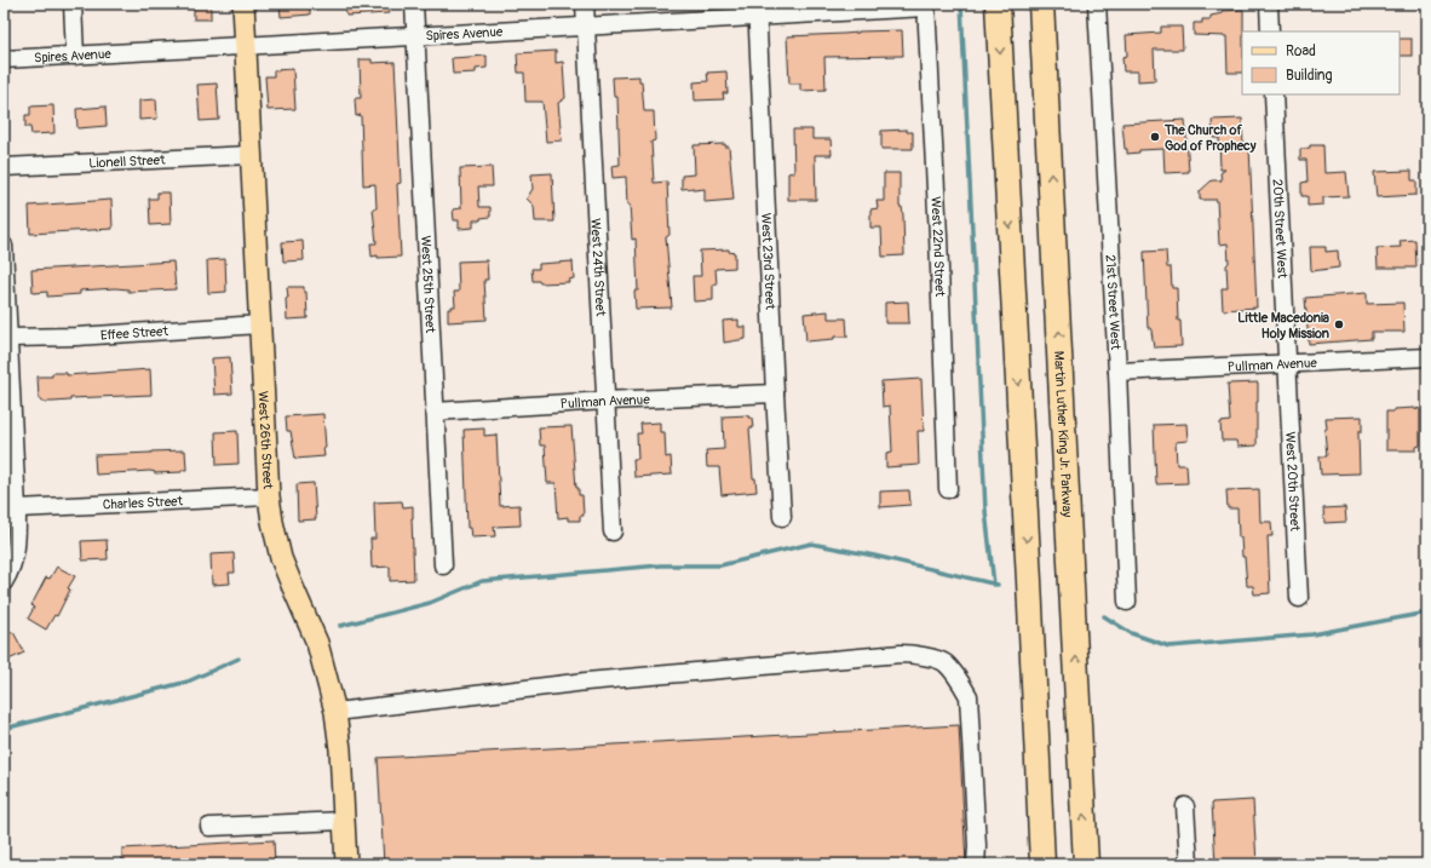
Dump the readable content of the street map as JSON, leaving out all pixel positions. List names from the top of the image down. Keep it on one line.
{"streets":{"highway":["Martin Luther King Jr. Parkway"],"main road":["West 26th Street"],"street":["Spires Avenue","Lionell Street","20th Street West","West 22nd Street","West 23rd Street","West 24th Street","West 25th Street","21st Street West","Effee Street","Pullman Avenue","West 20th Street","Charles Street"]},"crossings":[["Spires Avenue","West 22nd Street"],["Spires Avenue","West 23rd Street"],["Spires Avenue","West 24th Street"],["Spires Avenue","West 25th Street"],["Spires Avenue","West 26th Street"],["Lionell Street","West 26th Street"],["20th Street West","Pullman Avenue"],["20th Street West","West 20th Street"],["West 23rd Street","Pullman Avenue"],["West 24th Street","Pullman Avenue"],["West 25th Street","Pullman Avenue"],["21st Street West","Pullman Avenue"],["Effee Street","West 26th Street"],["Pullman Avenue","West 20th Street"],["West 26th Street","Charles Street"]],"places":["The Church of God of Prophecy","Little Macedonia Holy Mission"],"legend":["Road","Building"]}
